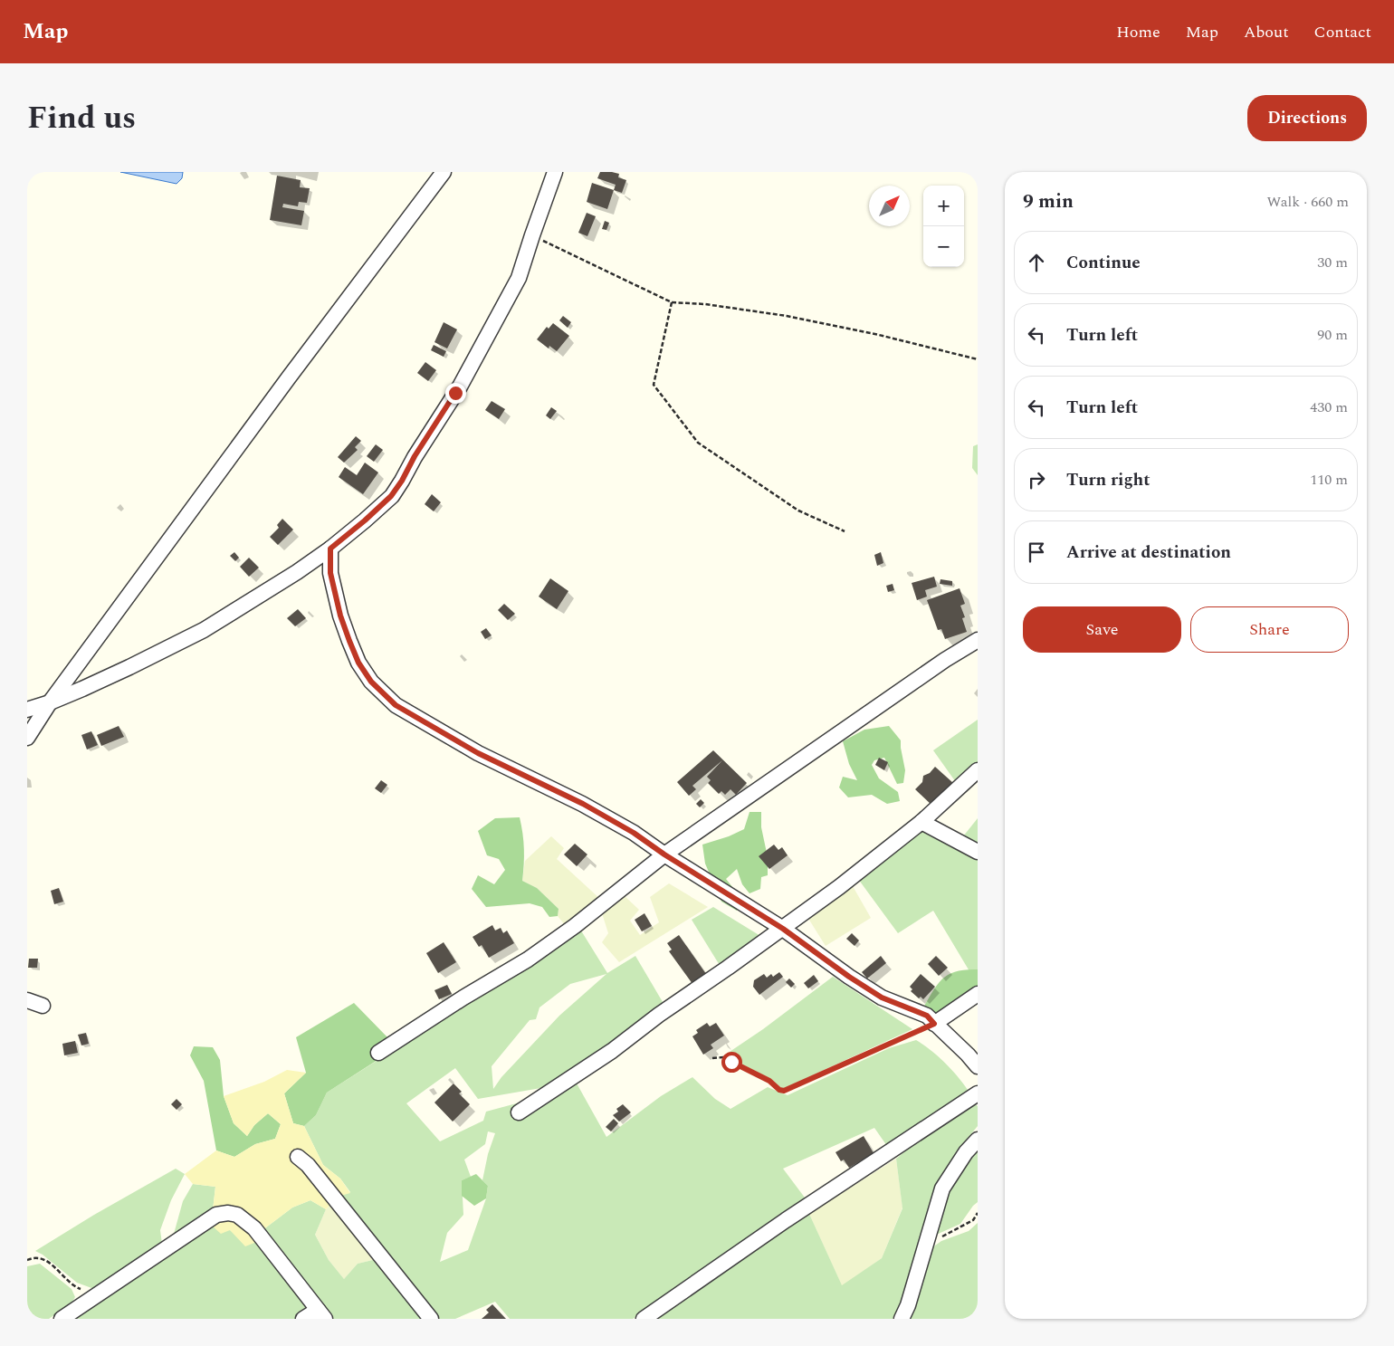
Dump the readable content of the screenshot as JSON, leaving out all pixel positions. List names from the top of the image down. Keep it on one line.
{"north":"top right","page":{"header":"Map","nav":["Home","Map","About","Contact"],"title":"Find us","buttons":["Directions",["Save","Share"]],"heading":["9 min","Walk · 660 m"],"map_buttons":["+","−"],"list":[["Continue","30 m"],["Turn left","90 m"],["Turn left","430 m"],["Turn right","110 m"],"Arrive at destination"]}}
